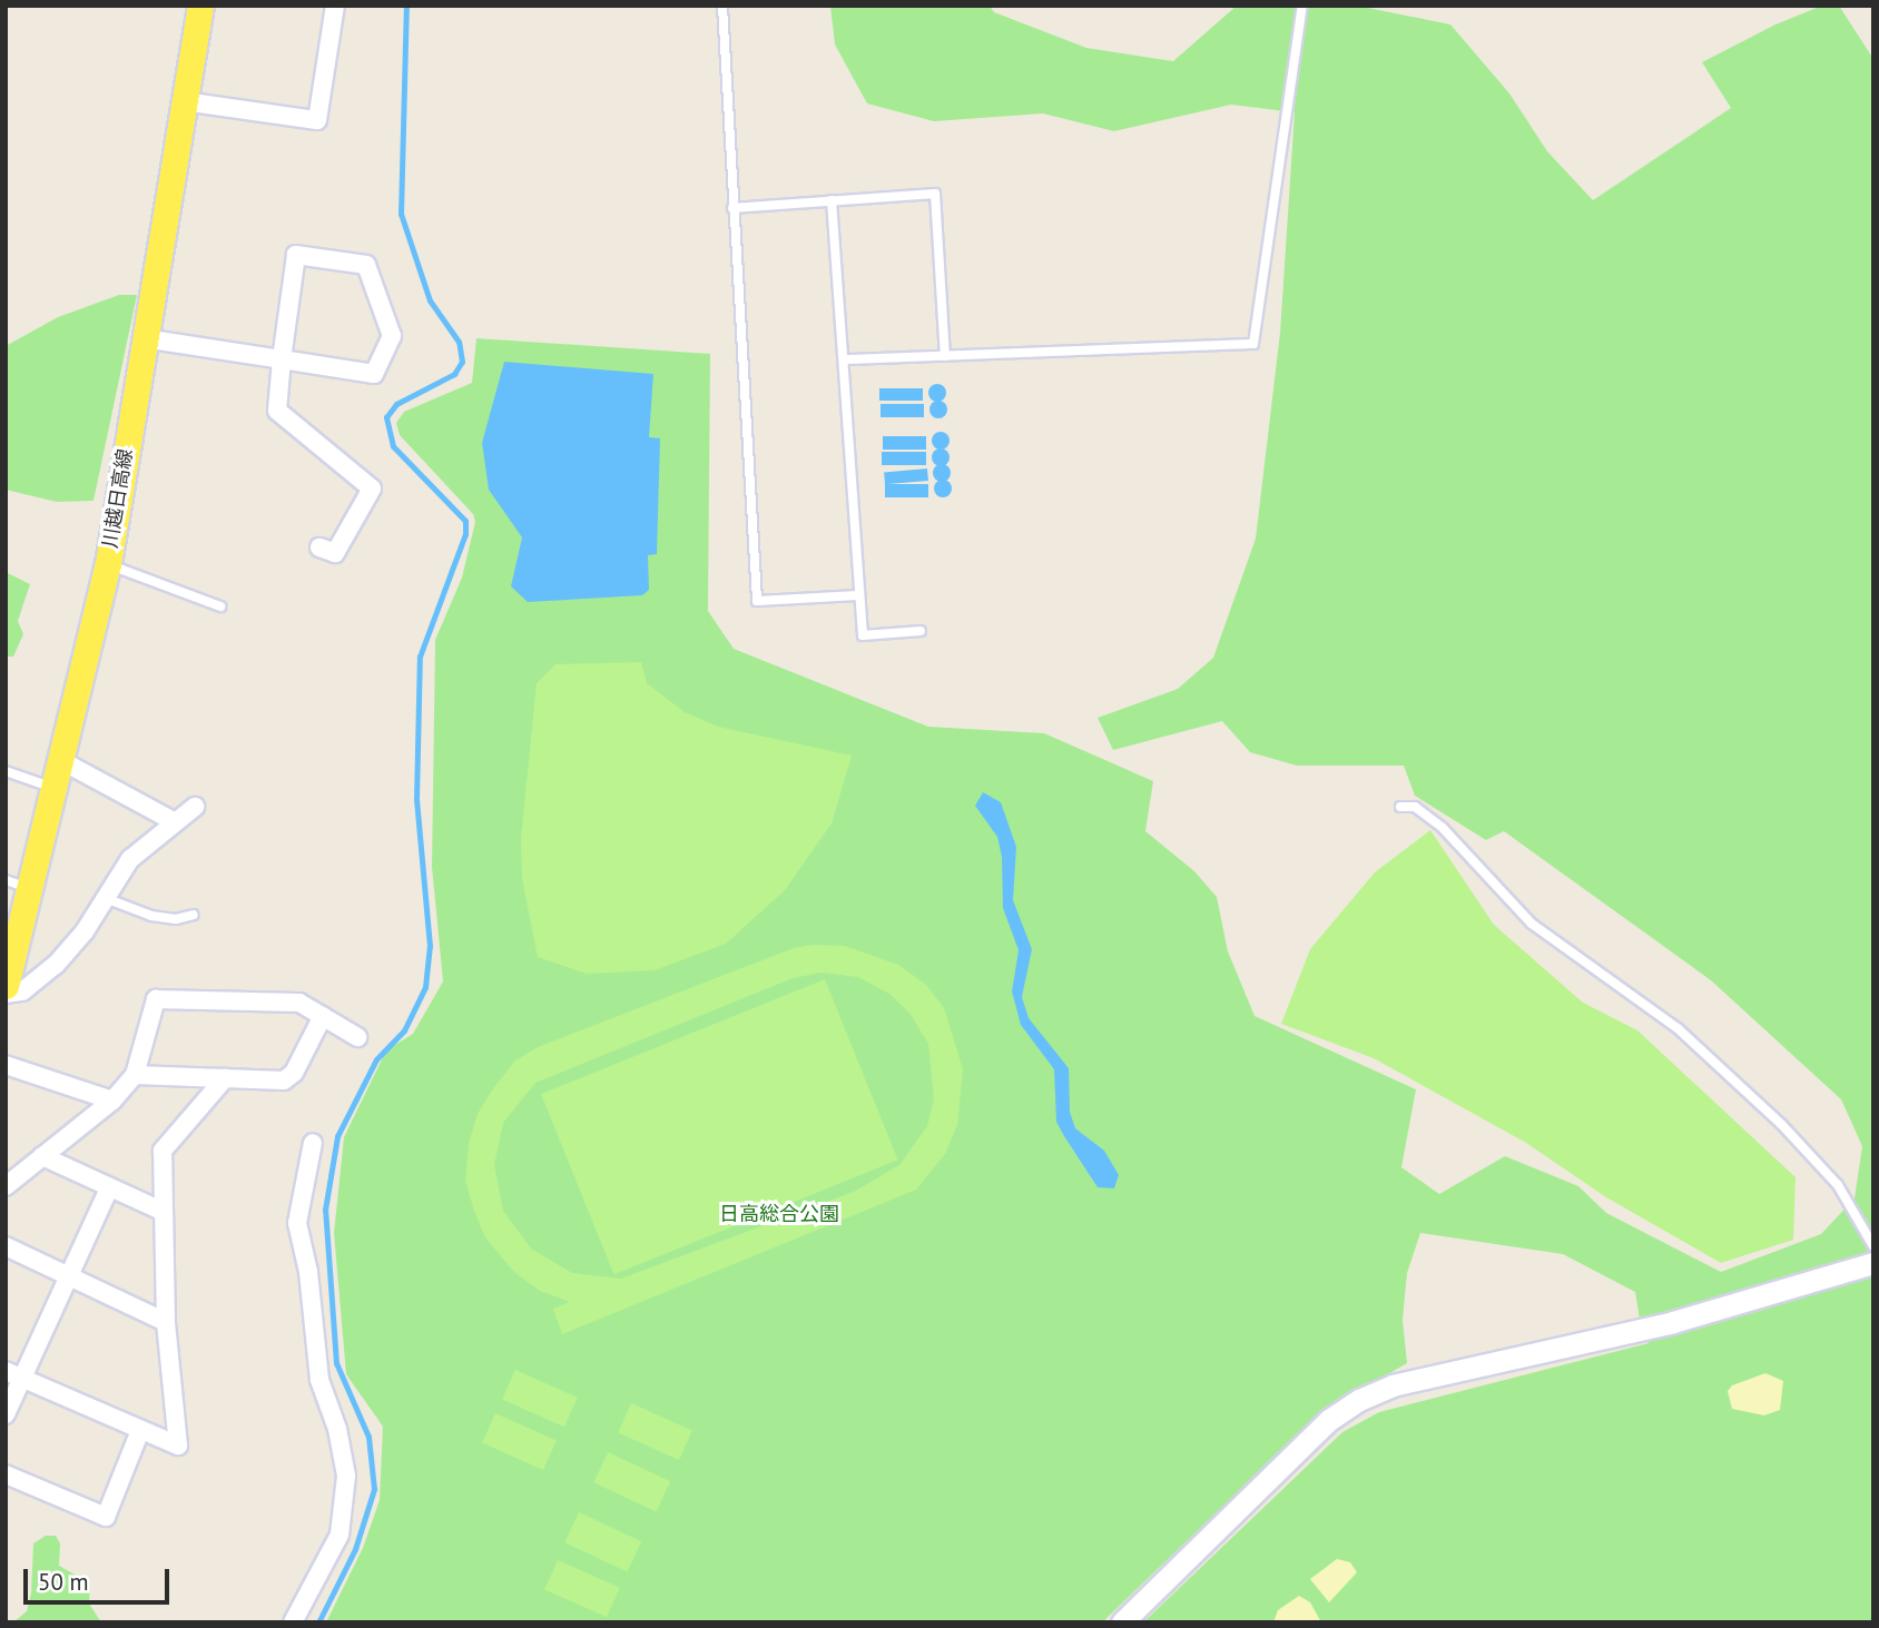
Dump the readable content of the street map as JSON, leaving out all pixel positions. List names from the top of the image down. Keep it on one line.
{"streets":{"main road":["川越日高線"]},"parks":["日高総合公園"],"scale_bar":"50 m"}
